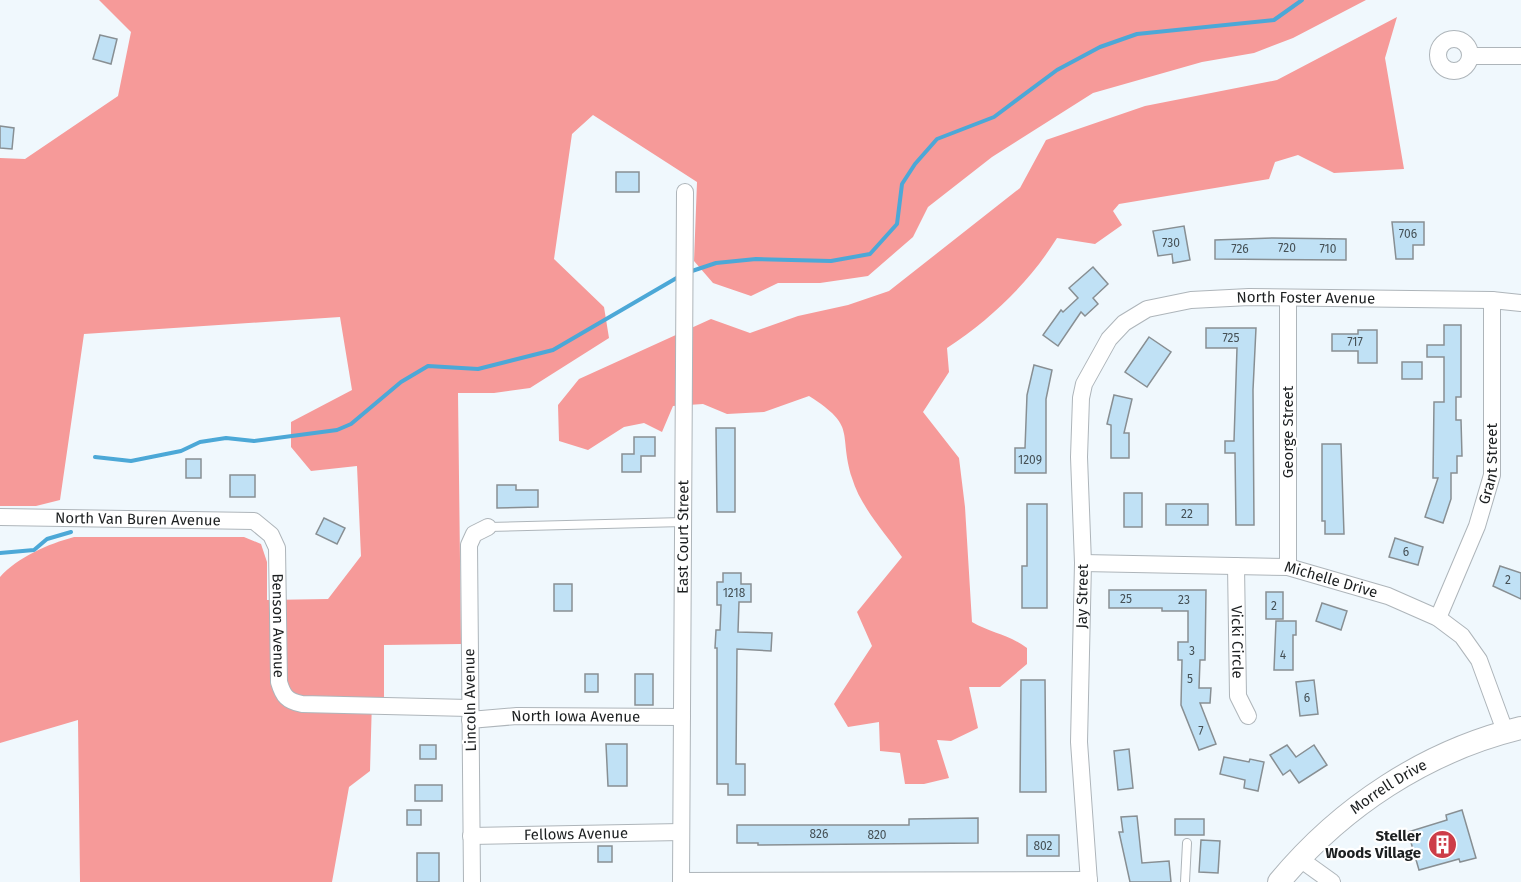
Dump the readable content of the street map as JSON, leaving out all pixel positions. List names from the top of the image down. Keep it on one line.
{"streets":{"main road":["Morrell Drive"],"street":["North Foster Avenue","George Street","Grant Street","North Van Buren Avenue","East Court Street","Michelle Drive","Jay Street","Benson Avenue","Vicki Circle","Lincoln Avenue","North Iowa Avenue","Fellows Avenue"]},"crossings":[["North Foster Avenue","George Street"],["North Foster Avenue","Grant Street"],["North Foster Avenue","Jay Street"],["George Street","Michelle Drive"],["Grant Street","Michelle Drive"],["North Van Buren Avenue","Benson Avenue"],["East Court Street","North Iowa Avenue"],["East Court Street","Fellows Avenue"],["Michelle Drive","Jay Street"],["Michelle Drive","Vicki Circle"],["Michelle Drive","Morrell Drive"],["Benson Avenue","North Iowa Avenue"],["Lincoln Avenue","North Iowa Avenue"],["Lincoln Avenue","Fellows Avenue"]],"places":{"building":["Steller Woods Village"]},"house_numbers":["706","730","720","726","710","725","717","1209","22","6","2","1218","25","23","2","3","4","5","6","7","826","820","802"]}
